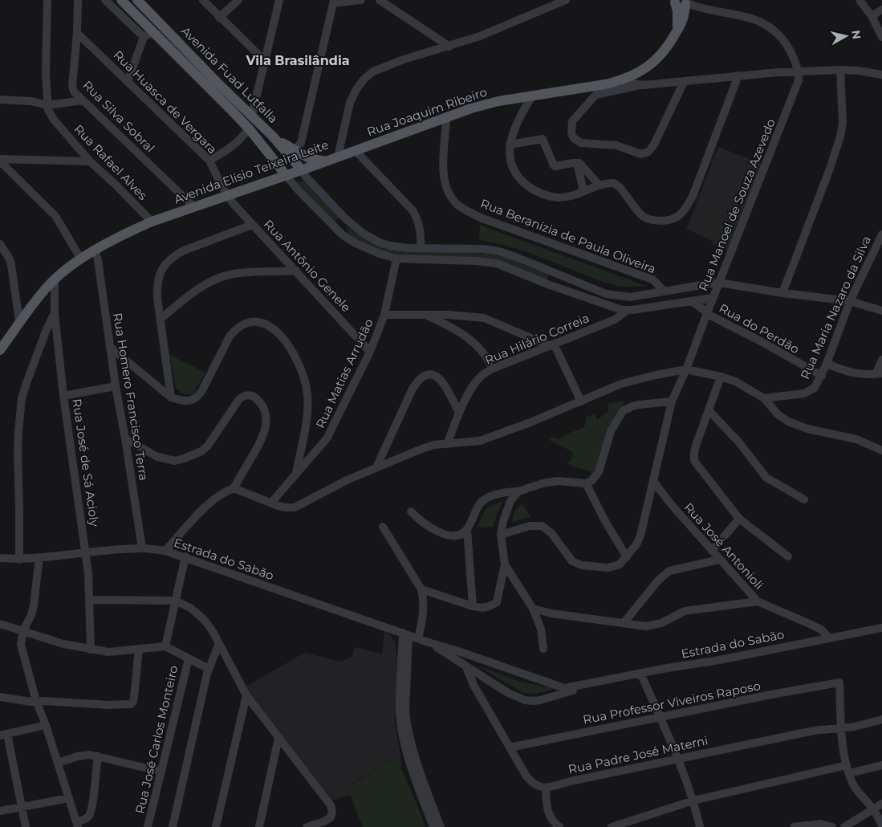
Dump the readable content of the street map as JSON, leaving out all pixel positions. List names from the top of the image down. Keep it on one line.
{"streets":{"main road":["Avenida Fuad Lutfalla","Rua Joaquim Ribeiro","Avenida Elísio Teixeira Leite"],"street":["Rua Huasca de Vergara","Rua Silva Sobral","Rua Rafael Alves","Rua Manoel de Souza Azevedo","Rua Beranízia de Paula Oliveira","Rua Antônio Genele","Rua Maria Nazaro da Silva","Rua do Perdão","Rua Hilário Correia","Rua Matias Arrudão","Rua Homero Francisco Terra","Rua José de Sá Acioly","Rua José Antonioli","Estrada do Sabão","Rua Professor Viveiros Raposo","Rua José Carlos Monteiro","Rua Padre José Materni"]},"crossings":[["Avenida Fuad Lutfalla","Avenida Elísio Teixeira Leite"],["Rua Huasca de Vergara","Rua Silva Sobral"],["Rua Huasca de Vergara","Avenida Elísio Teixeira Leite"],["Rua Huasca de Vergara","Rua Antônio Genele"],["Rua Joaquim Ribeiro","Avenida Elísio Teixeira Leite"],["Rua Joaquim Ribeiro","Rua Manoel de Souza Azevedo"],["Rua Joaquim Ribeiro","Rua Beranízia de Paula Oliveira"],["Rua Silva Sobral","Avenida Elísio Teixeira Leite"],["Rua Rafael Alves","Avenida Elísio Teixeira Leite"],["Avenida Elísio Teixeira Leite","Rua Antônio Genele"],["Avenida Elísio Teixeira Leite","Rua Homero Francisco Terra"],["Avenida Elísio Teixeira Leite","Rua José de Sá Acioly"],["Rua Manoel de Souza Azevedo","Rua do Perdão"],["Rua Manoel de Souza Azevedo","Rua José Antonioli"],["Rua Antônio Genele","Rua Matias Arrudão"],["Rua Maria Nazaro da Silva","Rua do Perdão"],["Rua Homero Francisco Terra","Estrada do Sabão"],["Rua José de Sá Acioly","Estrada do Sabão"],["Rua José Antonioli","Estrada do Sabão"],["Rua Professor Viveiros Raposo","Rua Padre José Materni"]],"districts":["Vila Brasilândia"],"north":"right"}
